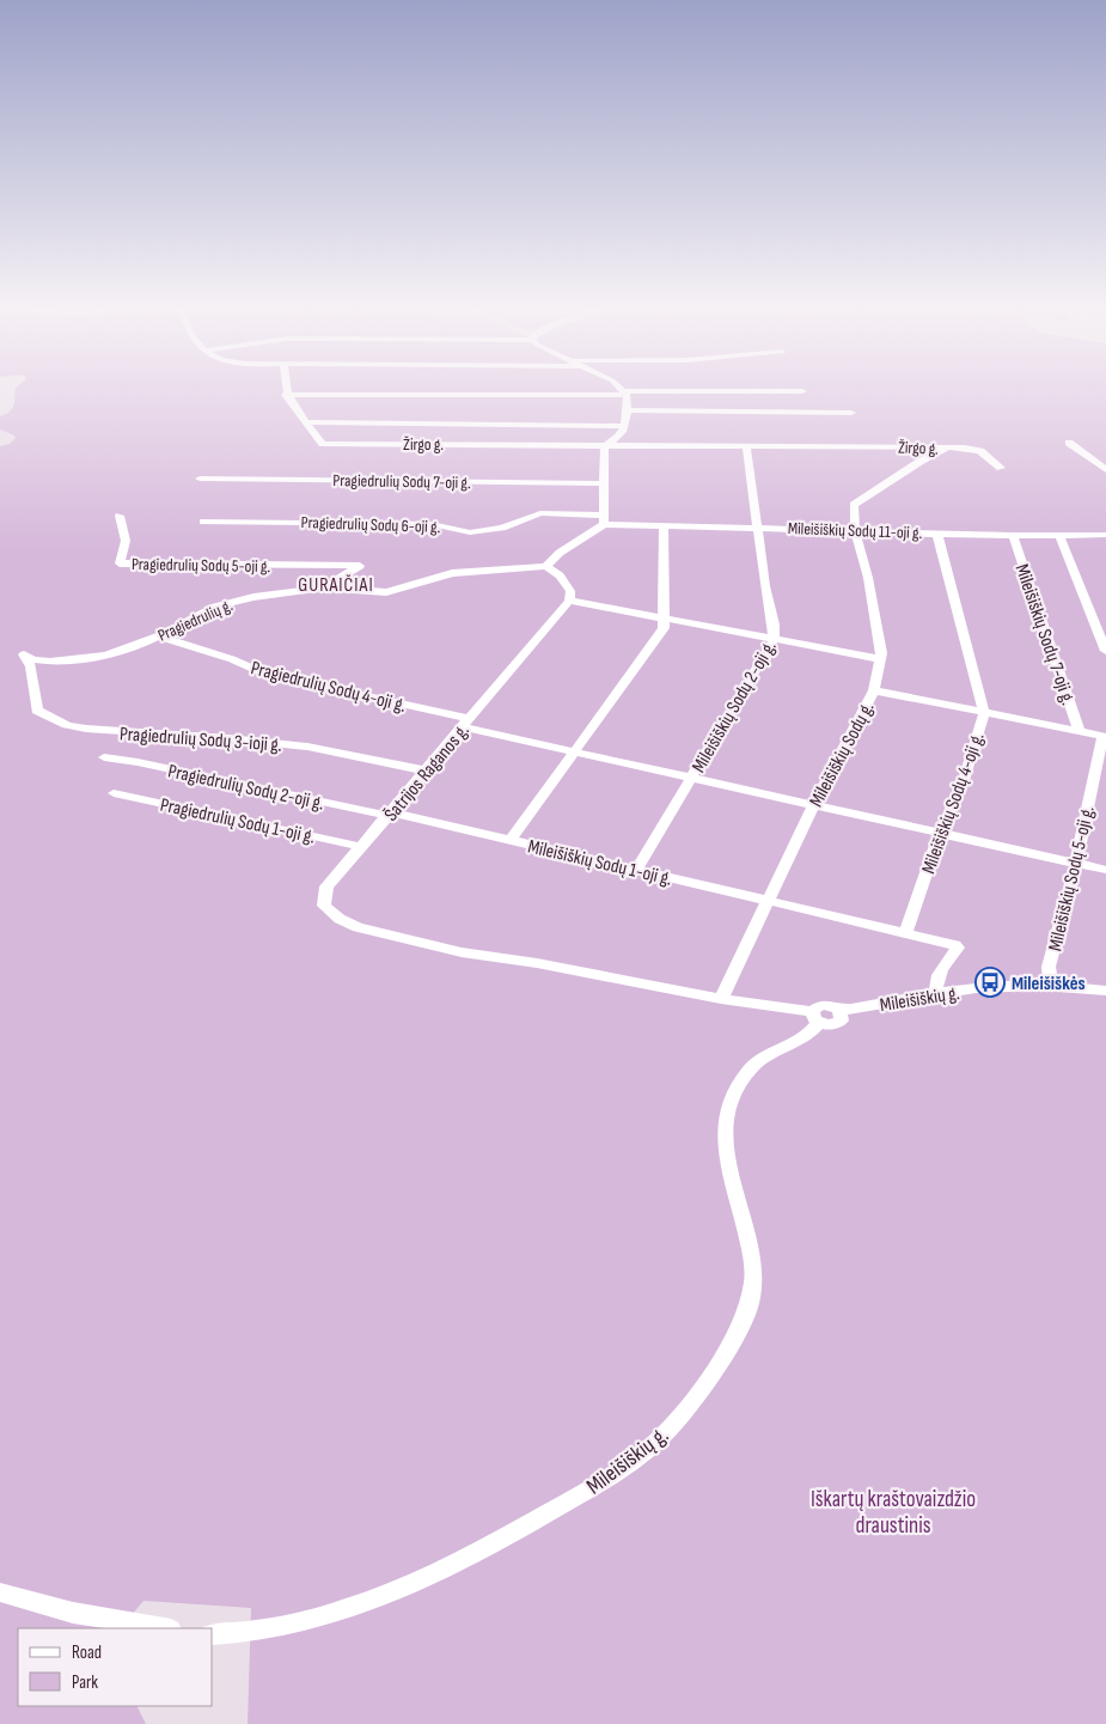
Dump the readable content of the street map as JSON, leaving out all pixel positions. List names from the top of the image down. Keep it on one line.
{"streets":{"street":["Žirgo g.","Pragiedrulių Sodų 7-oji g.","Pragiedrulių Sodų 6-oji g.","Mileišiškių Sodų 11-oji g.","Pragiedrulių Sodų 5-oji g.","Pragiedrulių g.","Mileišiškių Sodų 7-oji g.","Pragiedrulių Sodų 4-oji g.","Mileišiškių Sodų 2-oji g.","Pragiedrulių Sodų 3-ioji g.","Mileišiškių Sodų g.","Šatrijos Raganos g.","Pragiedrulių Sodų 2-oji g.","Mileišiškių Sodų 4-oji g.","Pragiedrulių Sodų 1-oji g.","Mileišiškių Sodų 1-oji g.","Mileišiškių Sodų 5-oji g.","Mileišiškių g."]},"crossings":[["Žirgo g.","Mileišiškių Sodų 11-oji g."],["Pragiedrulių Sodų 6-oji g.","Mileišiškių Sodų 11-oji g."],["Mileišiškių Sodų 11-oji g.","Mileišiškių Sodų 7-oji g."],["Mileišiškių Sodų 11-oji g.","Mileišiškių Sodų 2-oji g."],["Mileišiškių Sodų 11-oji g.","Mileišiškių Sodų 4-oji g."],["Mileišiškių Sodų 11-oji g.","Mileišiškių Sodų 1-oji g."],["Pragiedrulių Sodų 5-oji g.","Pragiedrulių g."],["Pragiedrulių g.","Pragiedrulių Sodų 4-oji g."],["Pragiedrulių g.","Pragiedrulių Sodų 3-ioji g."],["Mileišiškių Sodų 7-oji g.","Mileišiškių Sodų g."],["Pragiedrulių Sodų 4-oji g.","Mileišiškių Sodų 2-oji g."],["Pragiedrulių Sodų 4-oji g.","Mileišiškių Sodų g."],["Pragiedrulių Sodų 4-oji g.","Šatrijos Raganos g."],["Pragiedrulių Sodų 4-oji g.","Mileišiškių Sodų 4-oji g."],["Pragiedrulių Sodų 4-oji g.","Mileišiškių Sodų 1-oji g."],["Pragiedrulių Sodų 4-oji g.","Mileišiškių Sodų 5-oji g."],["Mileišiškių Sodų 2-oji g.","Mileišiškių Sodų 1-oji g."],["Pragiedrulių Sodų 3-ioji g.","Šatrijos Raganos g."],["Mileišiškių Sodų g.","Šatrijos Raganos g."],["Mileišiškių Sodų g.","Mileišiškių Sodų 4-oji g."],["Mileišiškių Sodų g.","Mileišiškių Sodų 1-oji g."],["Mileišiškių Sodų g.","Mileišiškių Sodų 5-oji g."],["Šatrijos Raganos g.","Pragiedrulių Sodų 2-oji g."],["Šatrijos Raganos g.","Pragiedrulių Sodų 1-oji g."],["Šatrijos Raganos g.","Mileišiškių g."],["Pragiedrulių Sodų 2-oji g.","Mileišiškių Sodų 1-oji g."],["Mileišiškių Sodų 4-oji g.","Mileišiškių Sodų 1-oji g."],["Mileišiškių Sodų 1-oji g.","Mileišiškių g."],["Mileišiškių Sodų 5-oji g.","Mileišiškių g."]],"districts":["GURAIČIAI"],"parks":["Iškartų kraštovaizdžio draustinis"],"places":{"bus stop":["Mileišiškės"]},"legend":["Road","Park"]}
